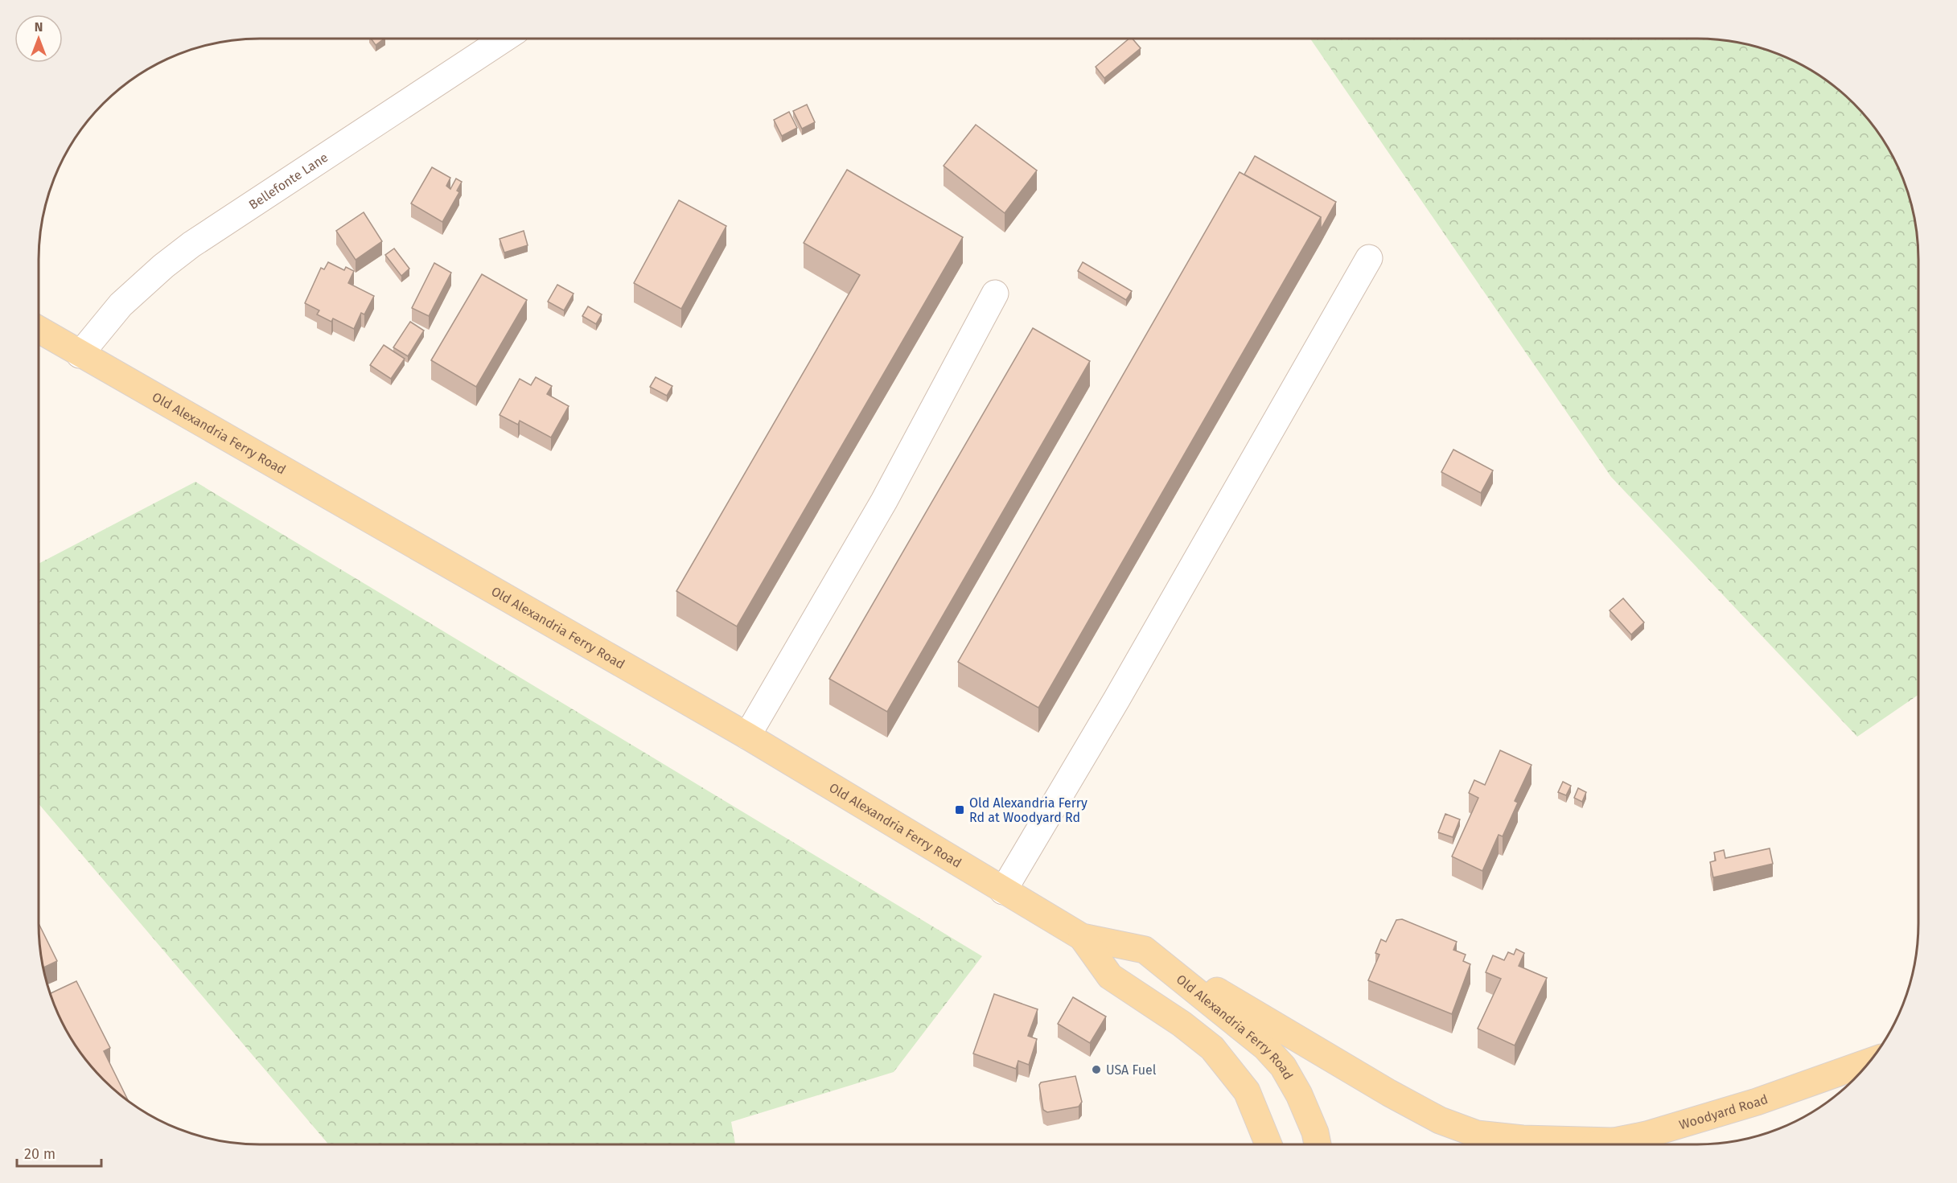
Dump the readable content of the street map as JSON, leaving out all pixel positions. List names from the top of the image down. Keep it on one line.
{"streets":{"main road":["Old Alexandria Ferry Road","Woodyard Road"],"street":["Bellefonte Lane"]},"crossings":[["Bellefonte Lane","Old Alexandria Ferry Road"]],"places":{"transit":["Old Alexandria Ferry Rd at Woodyard Rd"],"other":["USA Fuel"]},"scale_bar":"20 m","north":"top"}
